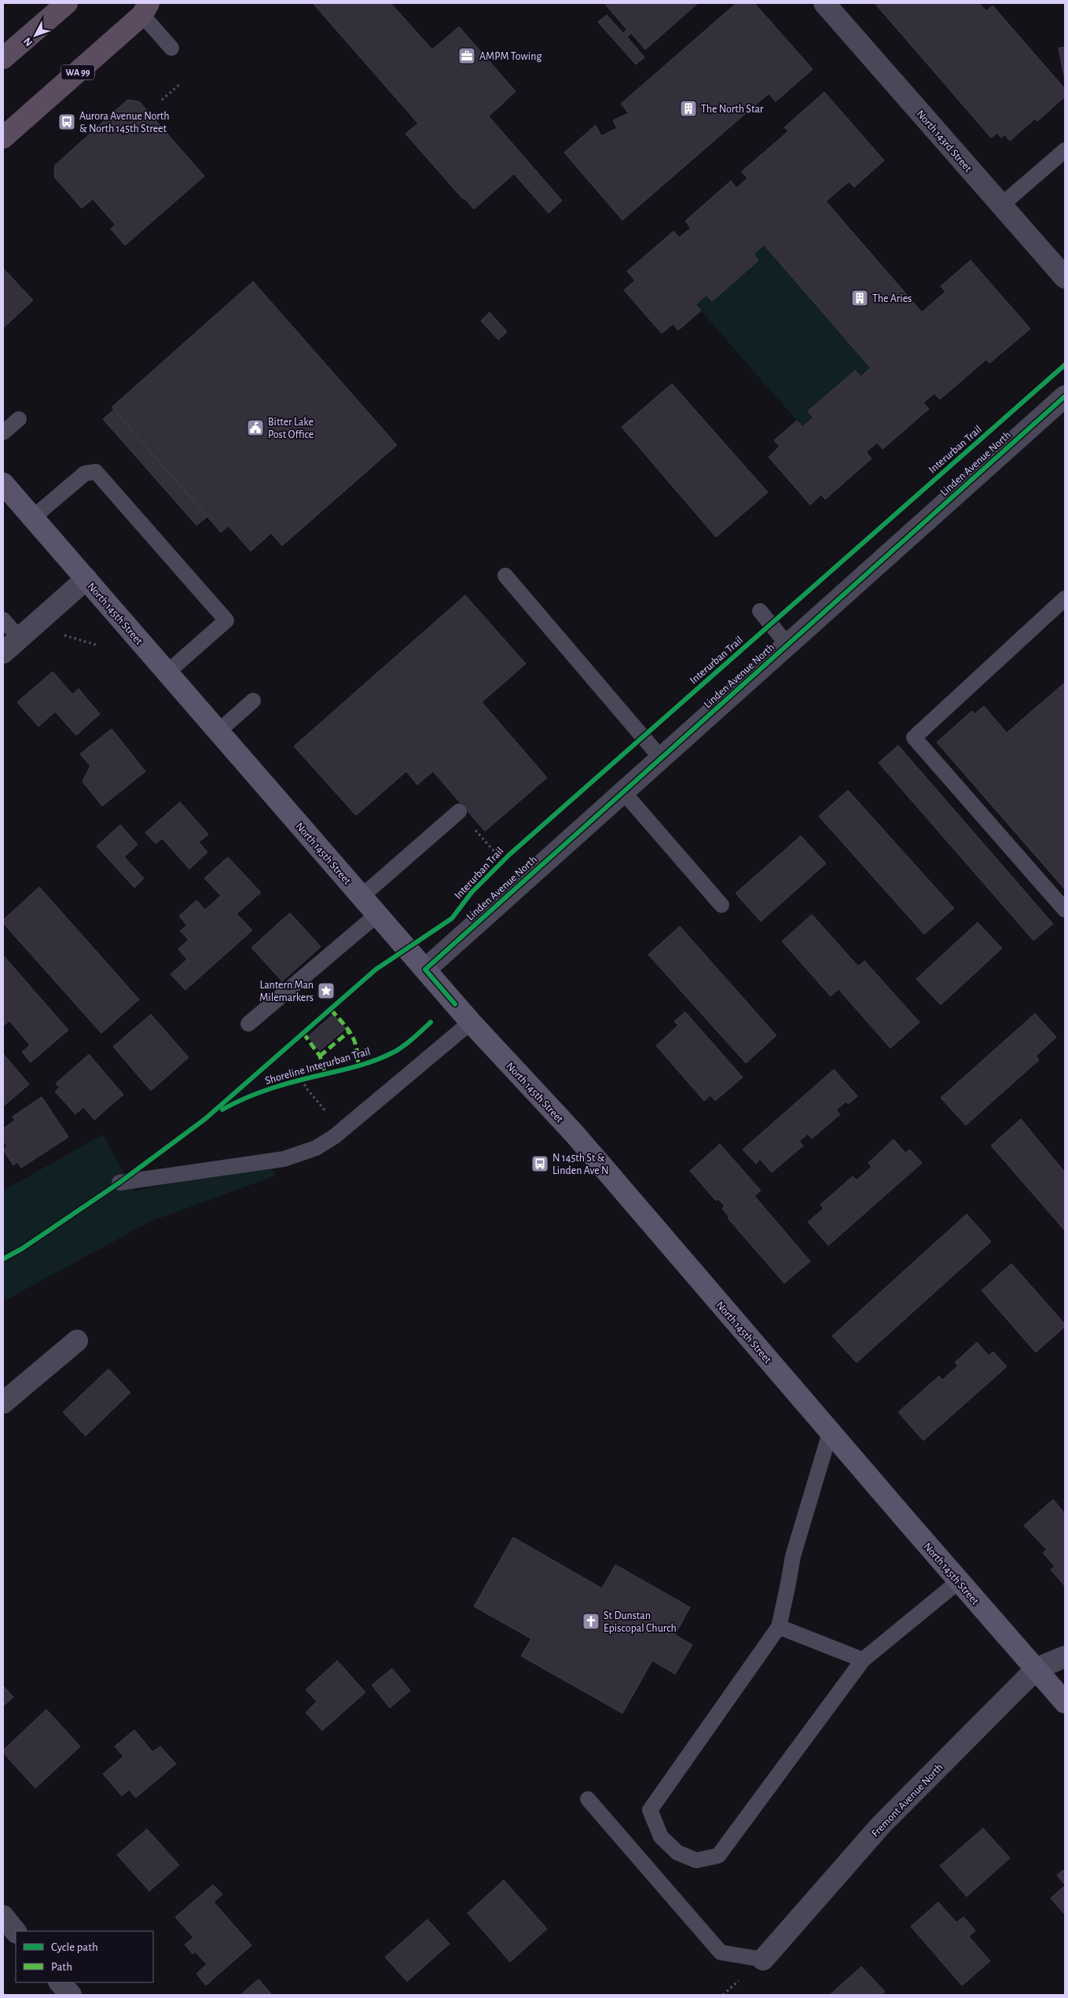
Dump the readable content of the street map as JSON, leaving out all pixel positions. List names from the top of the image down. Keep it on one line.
{"streets":{"highway":["WA 99"],"main road":["North 145th Street"],"street":["North 143rd Street","Linden Avenue North","Fremont Avenue North"],"cycle path":["Interurban Trail","Shoreline Interurban Trail"]},"crossings":[["Linden Avenue North","North 145th Street"],["North 145th Street","Fremont Avenue North"]],"places":{"office":["AMPM Towing"],"building":["The North Star","The Aries"],"bus stop":["Aurora Avenue North & North 145th Street","N 145th St & Linden Ave N"],"public building":["Bitter Lake Post Office"],"place":["Lantern Man Milemarkers"],"church":["St Dunstan Episcopal Church"]},"legend":["Cycle path","Path"],"north":"bottom left"}
